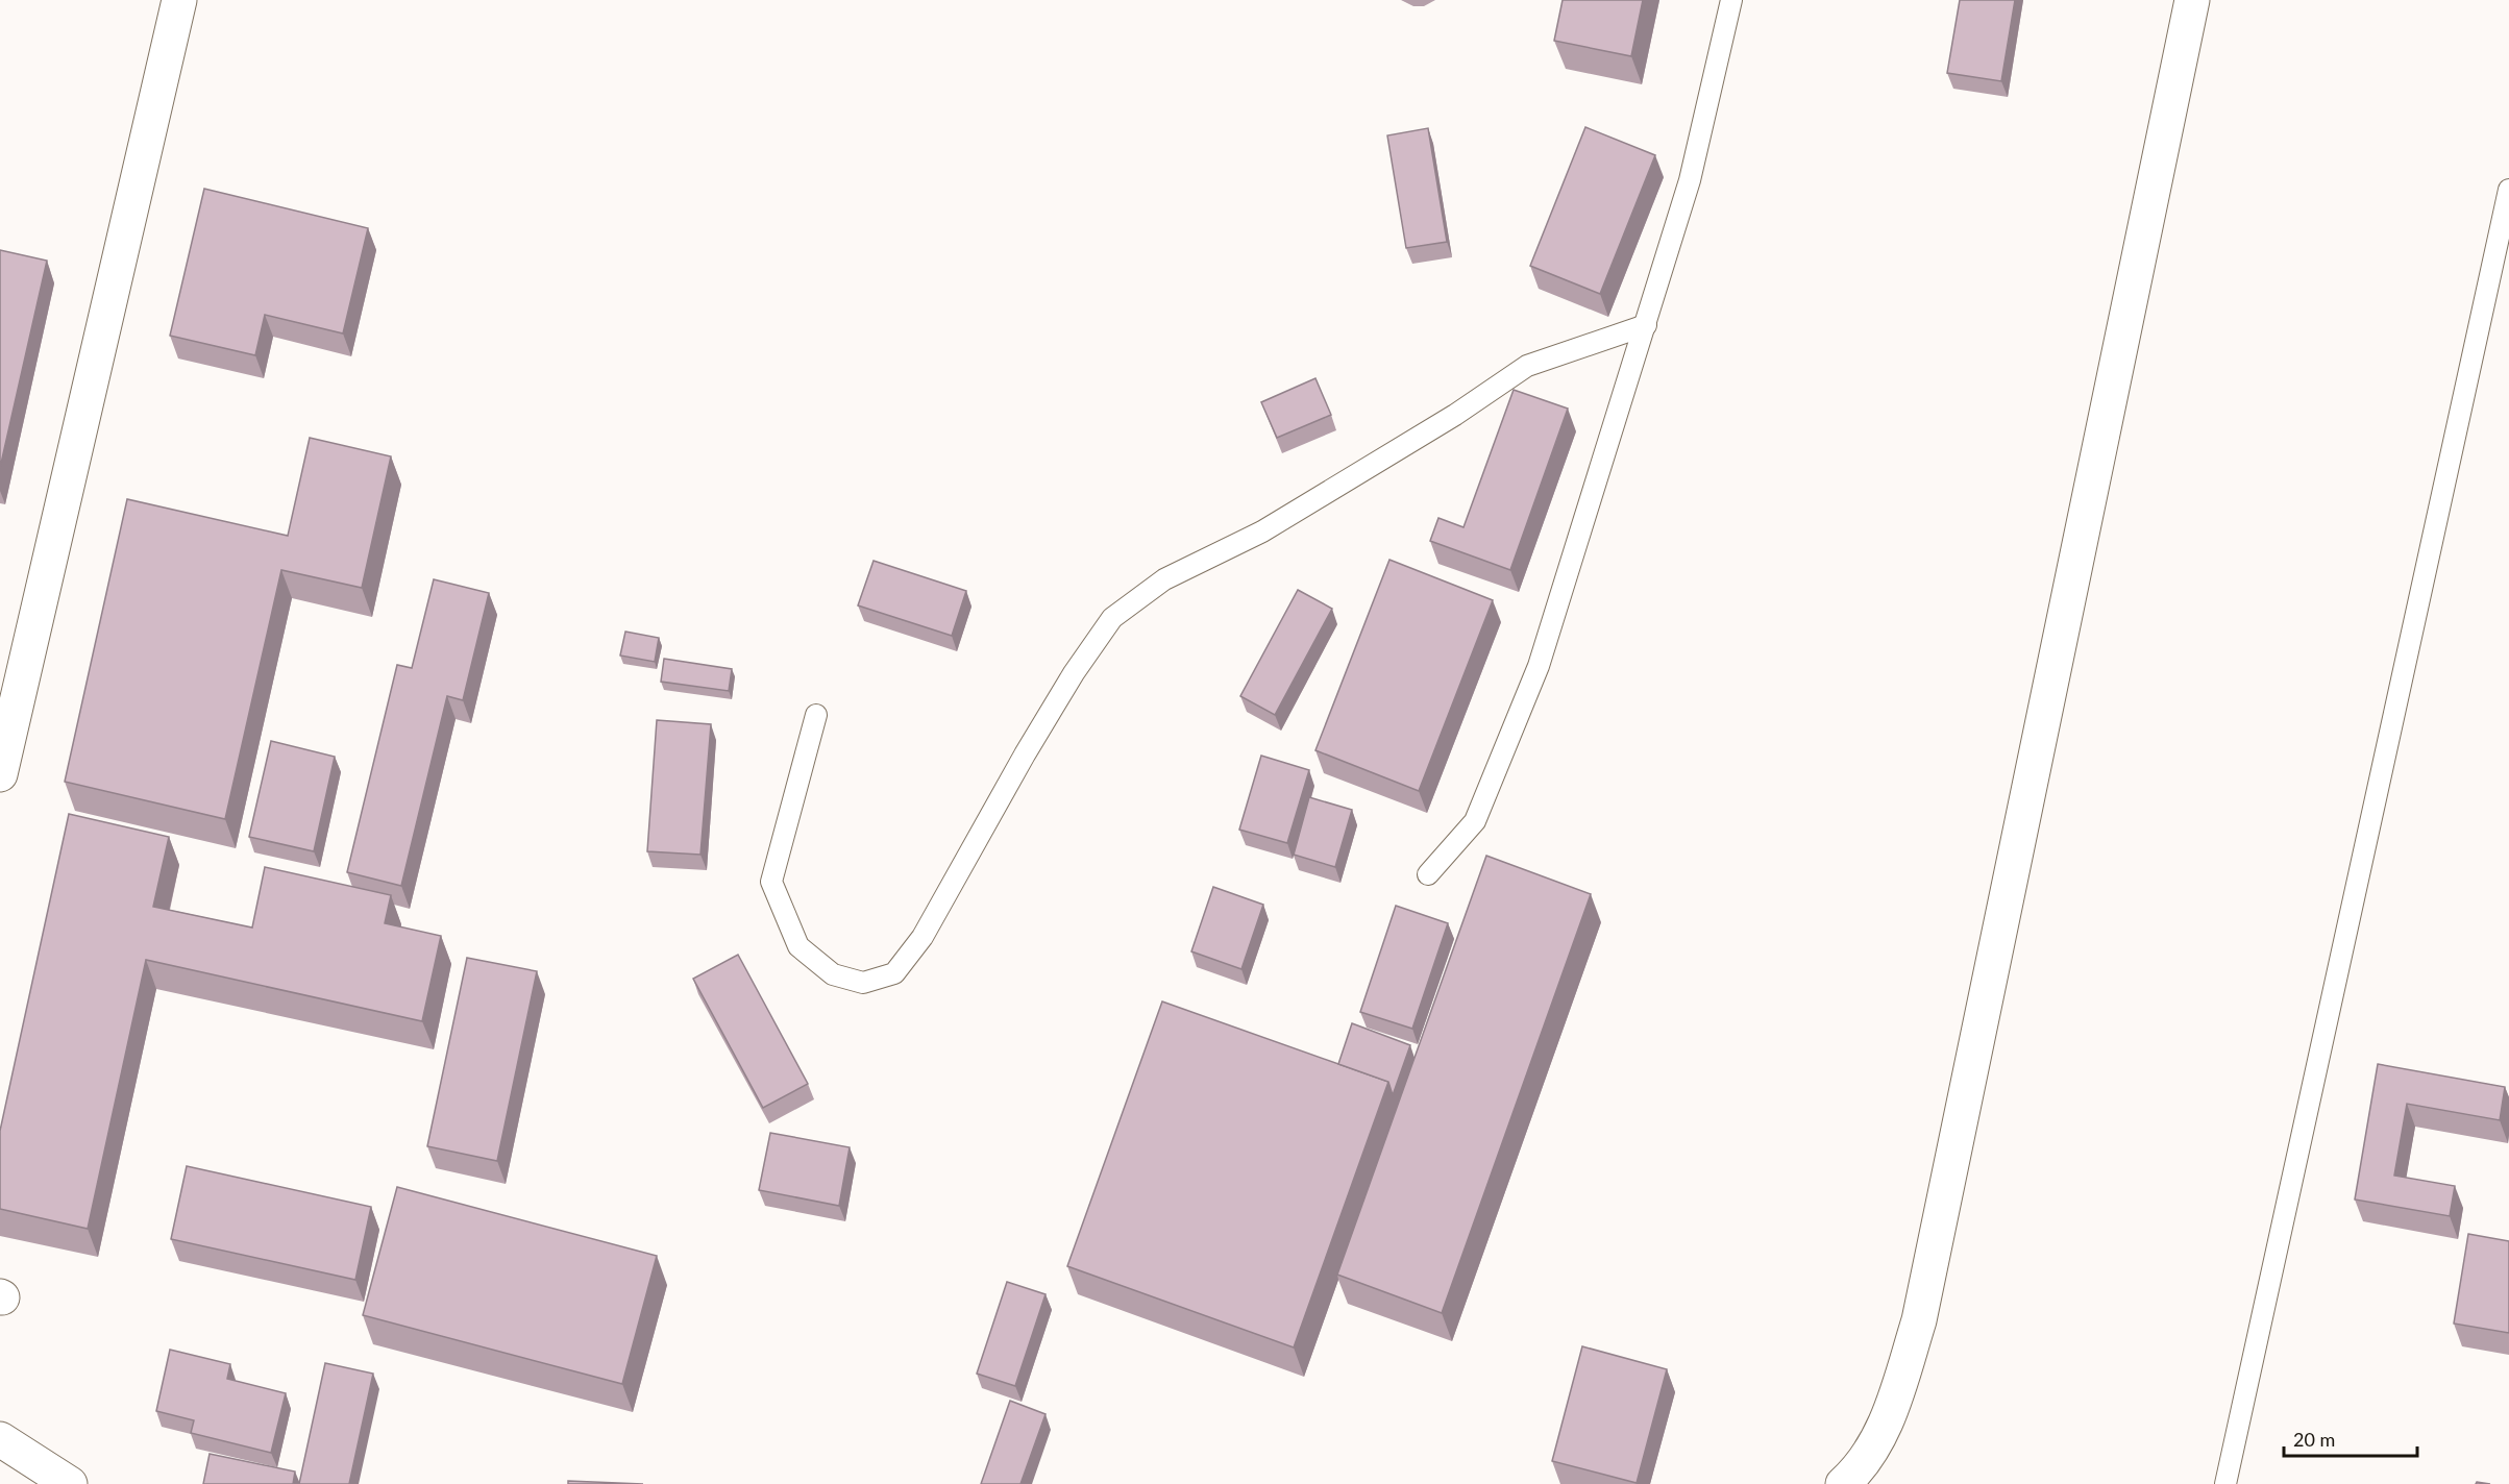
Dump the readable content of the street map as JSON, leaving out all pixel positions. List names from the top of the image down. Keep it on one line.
{"scale_bar":"20 m"}
